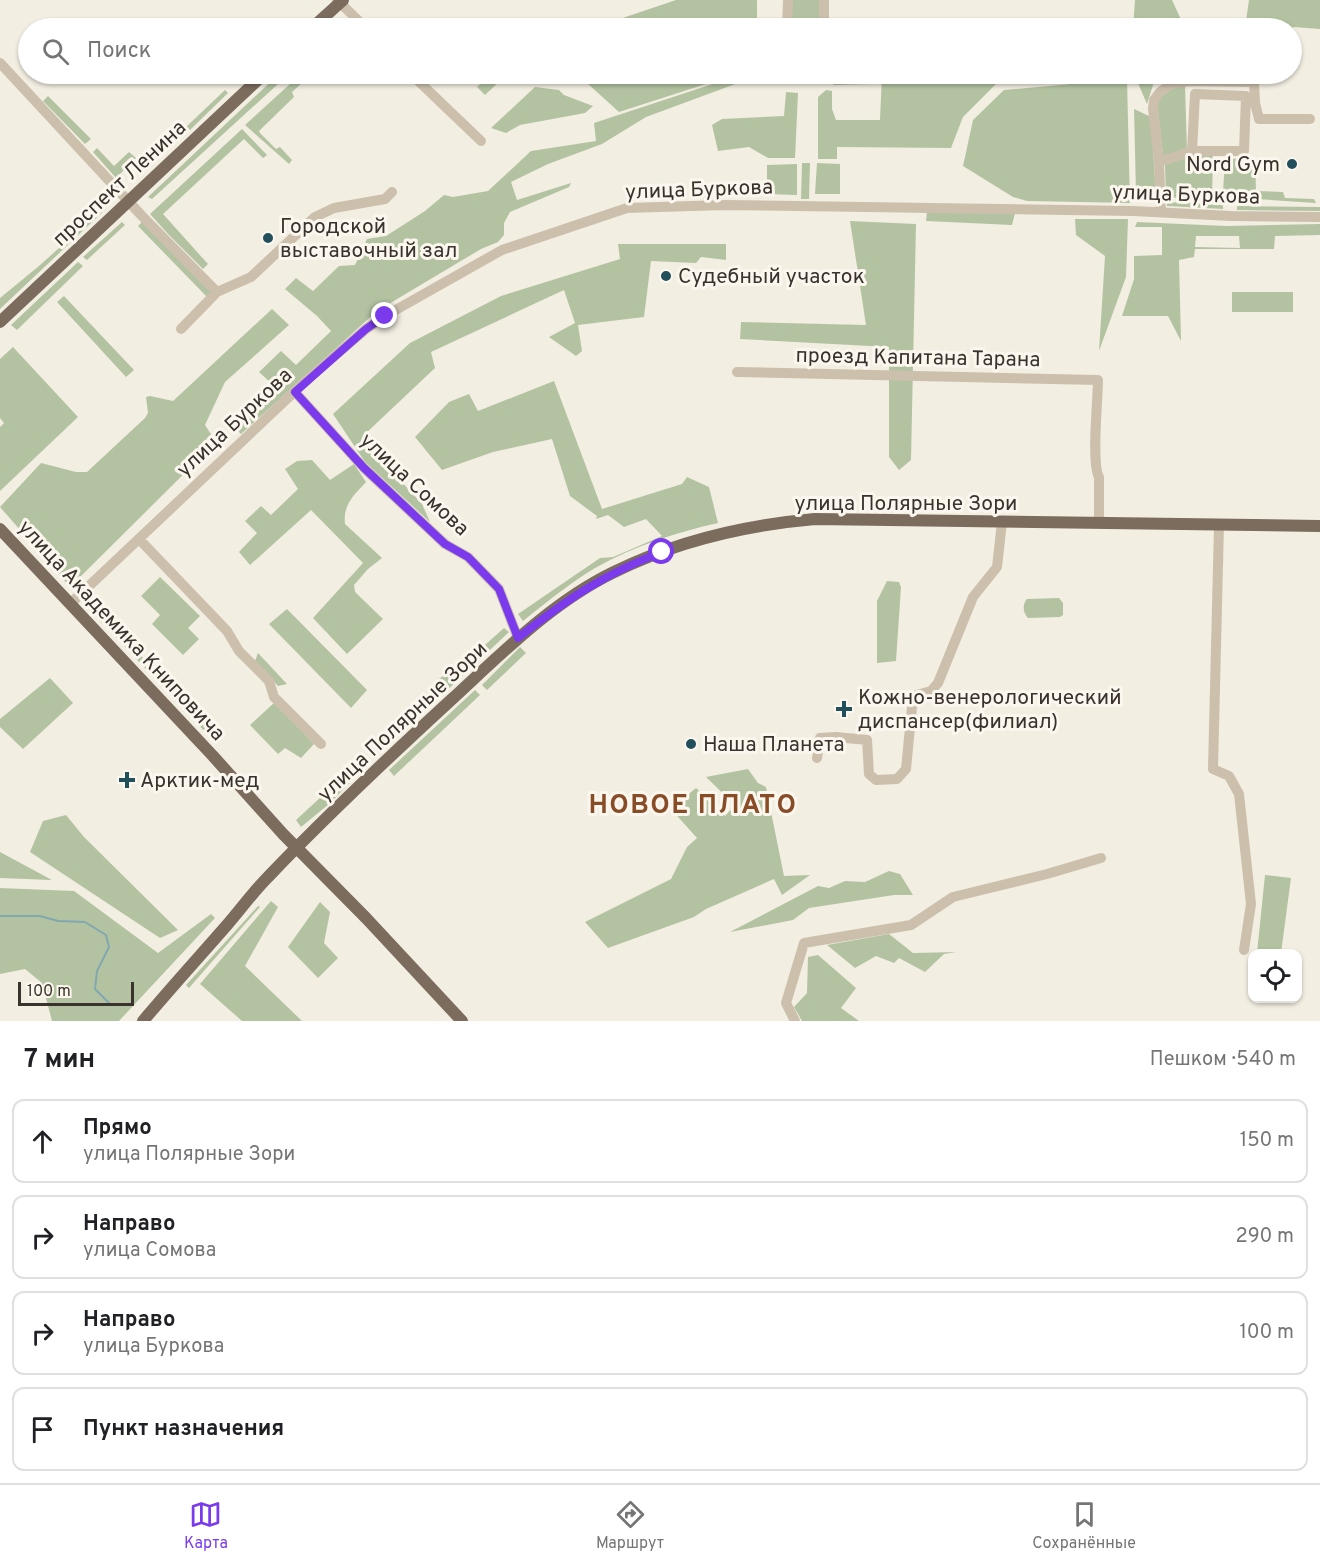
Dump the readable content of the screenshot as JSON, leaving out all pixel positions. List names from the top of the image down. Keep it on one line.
{"streets":{"main road":["проспект Ленина","улица Полярные Зори","улица Академика Книповича"],"street":["улица Буркова","проезд Капитана Тарана","улица Сомова"]},"crossings":[["улица Буркова","улица Сомова"],["улица Буркова","улица Академика Книповича"],["проезд Капитана Тарана","улица Полярные Зори"],["улица Сомова","улица Полярные Зори"],["улица Полярные Зори","улица Академика Книповича"]],"districts":["НОВОЕ ПЛАТО"],"places":{"other":["Nord Gym","Городской выставочный зал","Судебный участок","Наша Планета"],"health":["Кожно-венерологический диспансер(филиал)","Арктик-мед"]},"scale_bar":"100 m","page":{"search":"Поиск","scale":"100 m","heading":["7 мин","Пешком · 540 m"],"list":[["Прямо","улица Полярные Зори","150 m"],["Направо","улица Сомова","290 m"],["Направо","улица Буркова","100 m"],"Пункт назначения"],"nav":["Карта","Маршрут","Сохранённые"]}}
